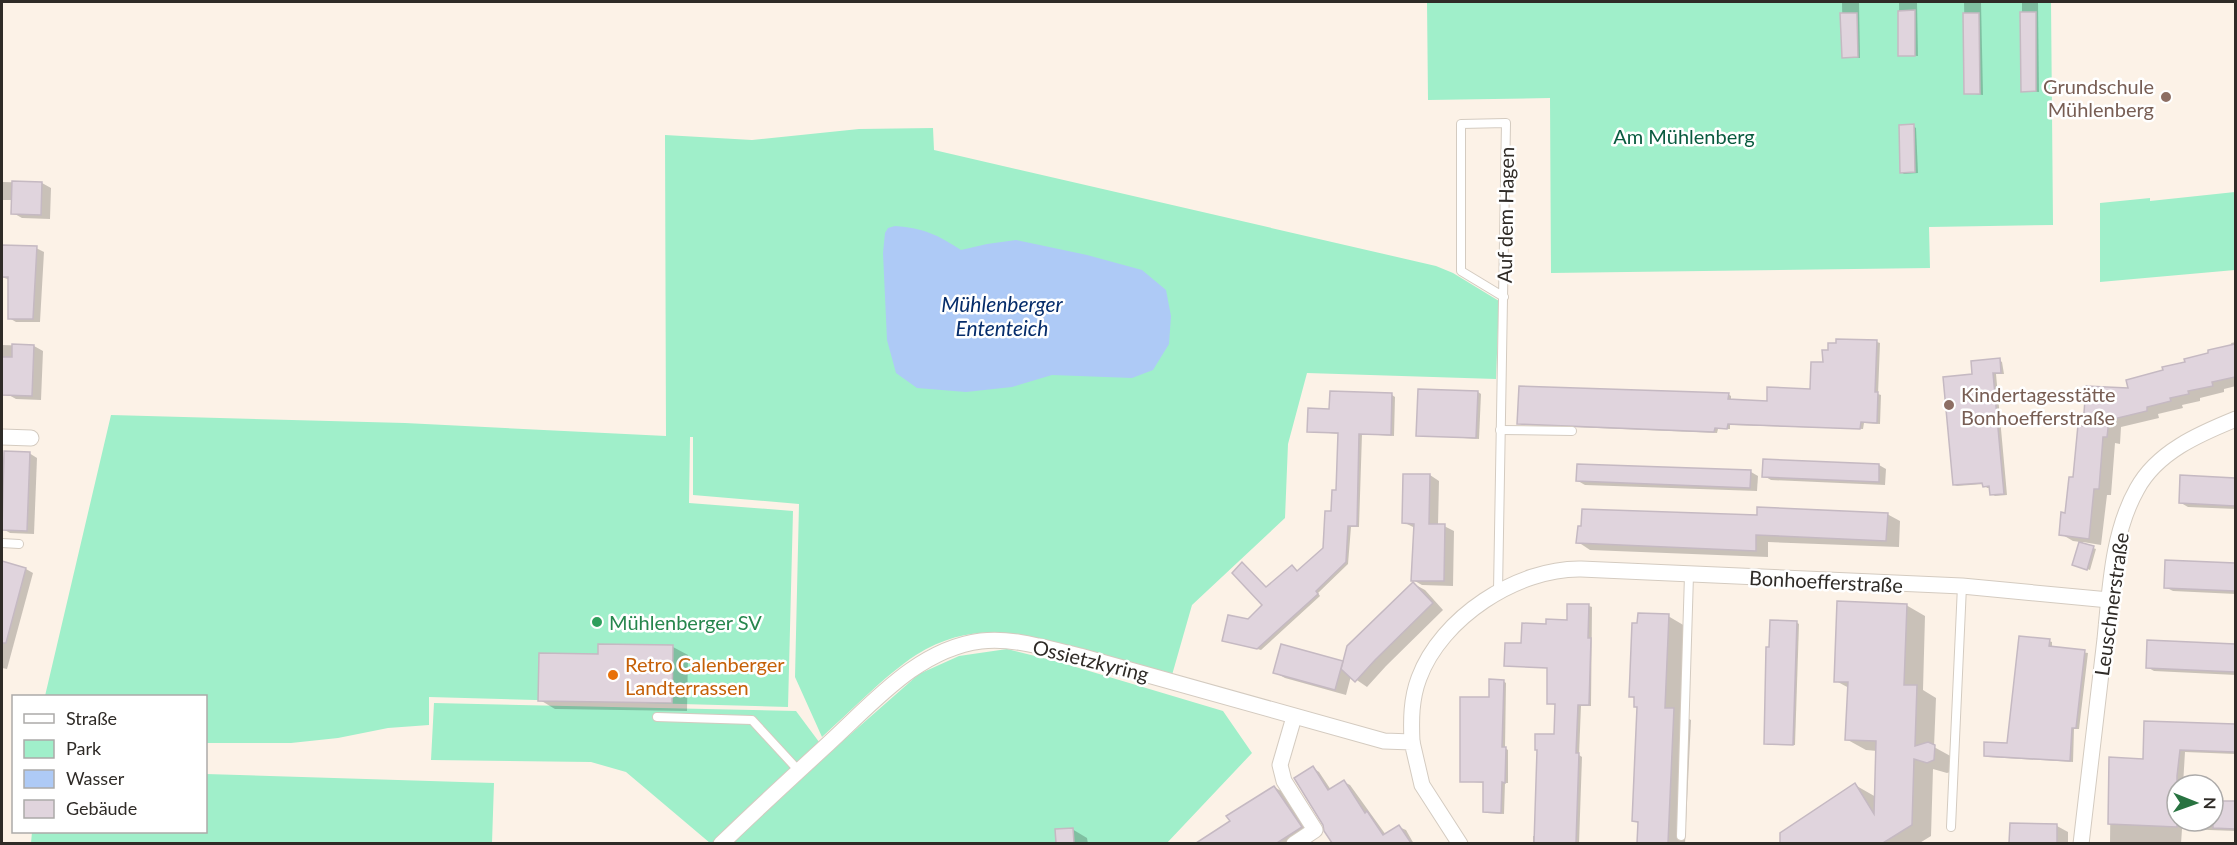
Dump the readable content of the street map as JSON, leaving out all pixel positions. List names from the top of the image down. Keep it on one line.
{"streets":{"street":["Bonhoefferstraße","Leuschnerstraße","Ossietzkyring"],"lane":["Auf dem Hagen"]},"crossings":[["Auf dem Hagen","Bonhoefferstraße"],["Bonhoefferstraße","Leuschnerstraße"],["Bonhoefferstraße","Ossietzkyring"]],"water":["Mühlenberger Ententeich"],"parks":["Am Mühlenberg"],"places":["Grundschule Mühlenberg","Kindertagesstätte Bonhoefferstraße","Mühlenberger SV","Retro Calenberger Landterrassen"],"legend":["Straße","Park","Wasser","Gebäude"],"north":"right"}
